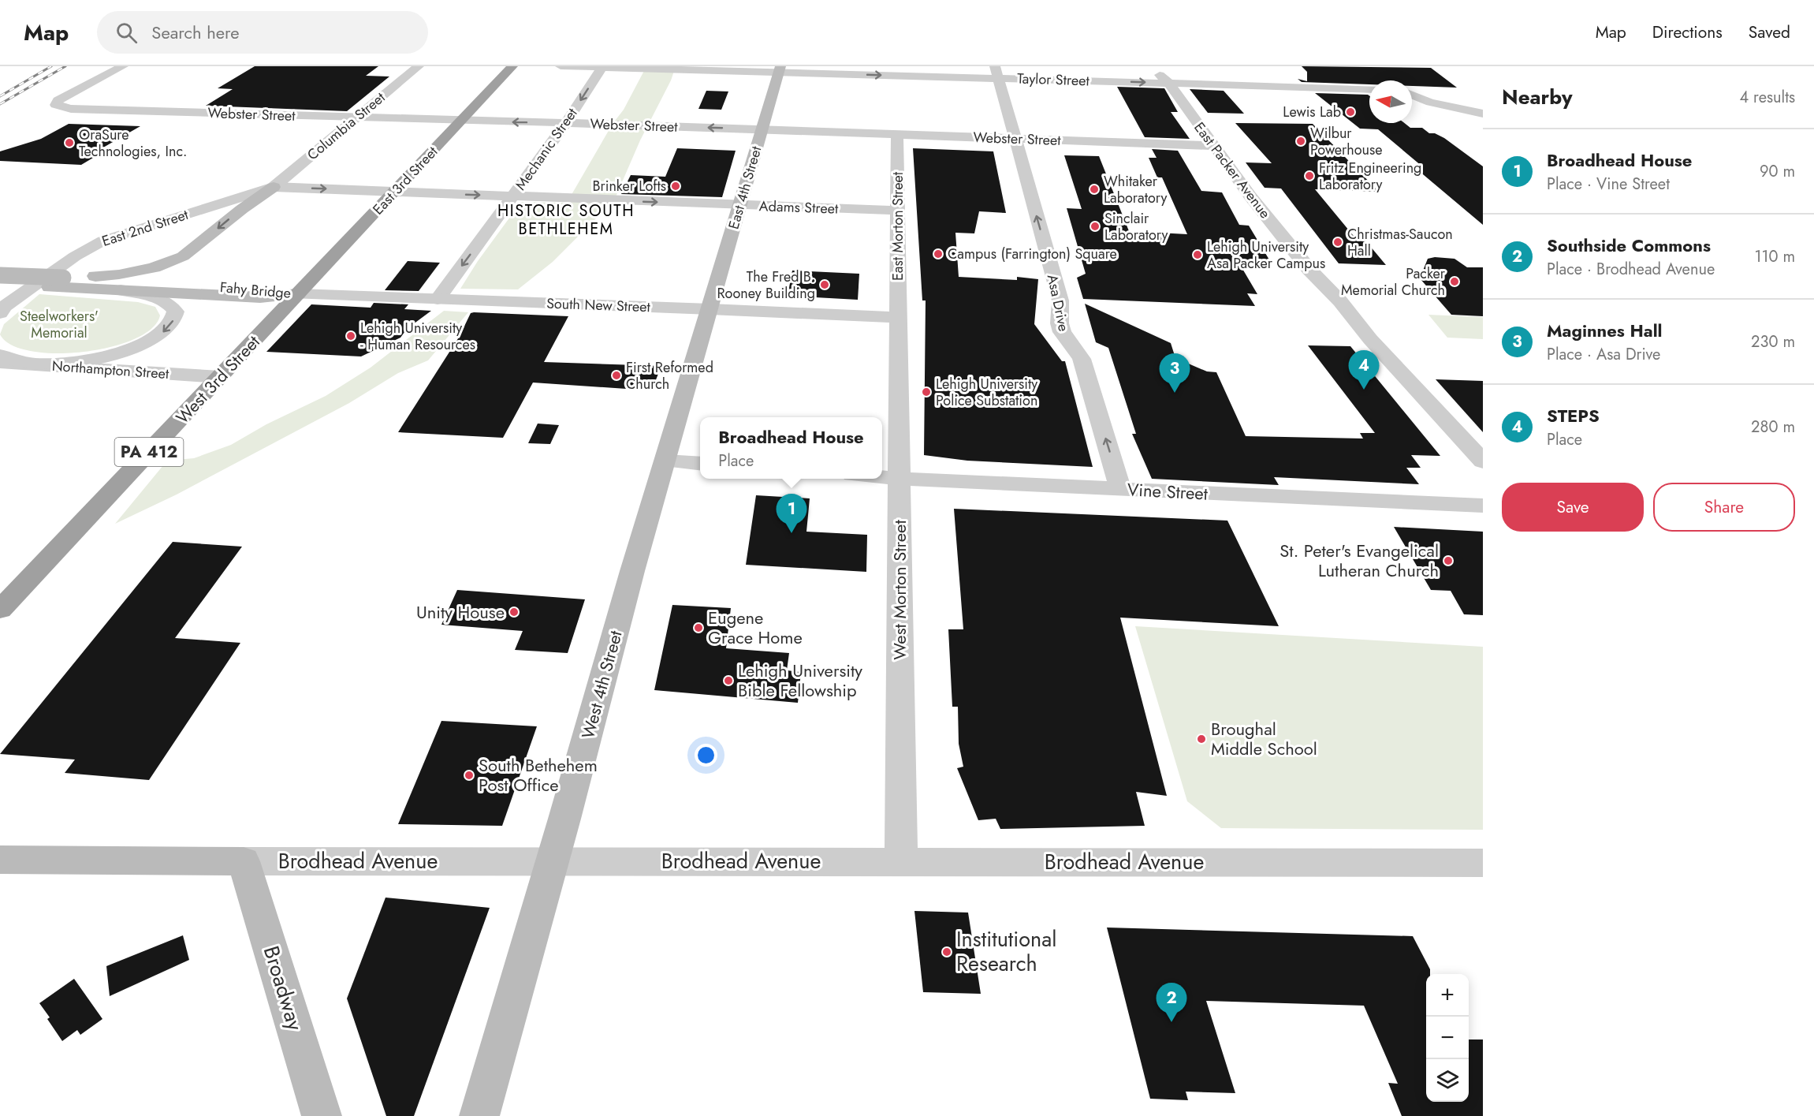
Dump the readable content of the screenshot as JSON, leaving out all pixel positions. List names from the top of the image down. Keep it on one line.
{"streets":{"highway":["East 3rd Street","West 3rd Street","PA 412"],"main road":["East 4th Street","Fahy Bridge","West 4th Street","Brodhead Avenue","Broadway"],"street":["Taylor Street","Webster Street","Columbia Street","Mechanic Street","East Packer Avenue","Adams Street","East Morton Street","East 2nd Street","Asa Drive","South New Street","Northampton Street","Vine Street","West Morton Street"]},"crossings":[["Taylor Street","Mechanic Street"],["Taylor Street","East Packer Avenue"],["Taylor Street","East 4th Street"],["Taylor Street","Asa Drive"],["Webster Street","Columbia Street"],["Webster Street","Mechanic Street"],["Webster Street","East Packer Avenue"],["Webster Street","East 3rd Street"],["Webster Street","East 4th Street"],["Webster Street","East Morton Street"],["Webster Street","Asa Drive"],["Columbia Street","Adams Street"],["Columbia Street","East 2nd Street"],["Mechanic Street","Adams Street"],["Mechanic Street","South New Street"],["East 3rd Street","Adams Street"],["East 3rd Street","Fahy Bridge"],["East 3rd Street","South New Street"],["East 3rd Street","West 3rd Street"],["East 4th Street","Adams Street"],["East 4th Street","South New Street"],["East 4th Street","West 4th Street"],["Adams Street","East Morton Street"],["Adams Street","East 2nd Street"],["East Morton Street","South New Street"],["East Morton Street","West Morton Street"],["Fahy Bridge","South New Street"],["Fahy Bridge","West 3rd Street"],["Asa Drive","Vine Street"],["South New Street","West 3rd Street"],["South New Street","West Morton Street"],["South New Street","West 4th Street"],["Northampton Street","West 3rd Street"],["Vine Street","West Morton Street"],["West Morton Street","Brodhead Avenue"],["West 4th Street","Brodhead Avenue"],["Brodhead Avenue","Broadway"]],"one_way":["Taylor Street","Mechanic Street","Adams Street","Asa Drive"],"districts":["HISTORIC SOUTH BETHLEHEM"],"parks":["Steelworkers' Memorial"],"places":["Lewis Lab","Wilbur Powerhouse","OraSure Technologies, Inc.","Fritz Engineering Laboratory","Brinker Lofts","Whitaker Laboratory","Sinclair Laboratory","Christmas-Saucon Hall","Campus (Farrington) Square","Lehigh University Asa Packer Campus","Packer Memorial Church","The Fred B. Rooney Building","Lehigh University - Human Resources","First Reformed Church","Lehigh University Police Substation","St. Peter's Evangelical Lutheran Church","Unity House","Eugene Grace Home","Lehigh University Bible Fellowship","Broughal Middle School","South Bethehem Post Office","Institutional Research"],"north":"left","page":{"header":"Map","search":"Search here","nav":["Map","Directions","Saved"],"heading":["Nearby","4 results"],"list":[{"mark":"1","name":"Broadhead House","note":"Place · Vine Street","value":"90 m"},{"mark":"2","name":"Southside Commons","note":"Place · Brodhead Avenue","value":"110 m"},{"mark":"3","name":"Maginnes Hall","note":"Place · Asa Drive","value":"230 m"},{"mark":"4","name":"STEPS","note":"Place","value":"280 m"}],"pins":["4","3","1","2"],"popup":["Broadhead House","Place"],"buttons":["Save","Share"],"map_buttons":["+","−"]}}
